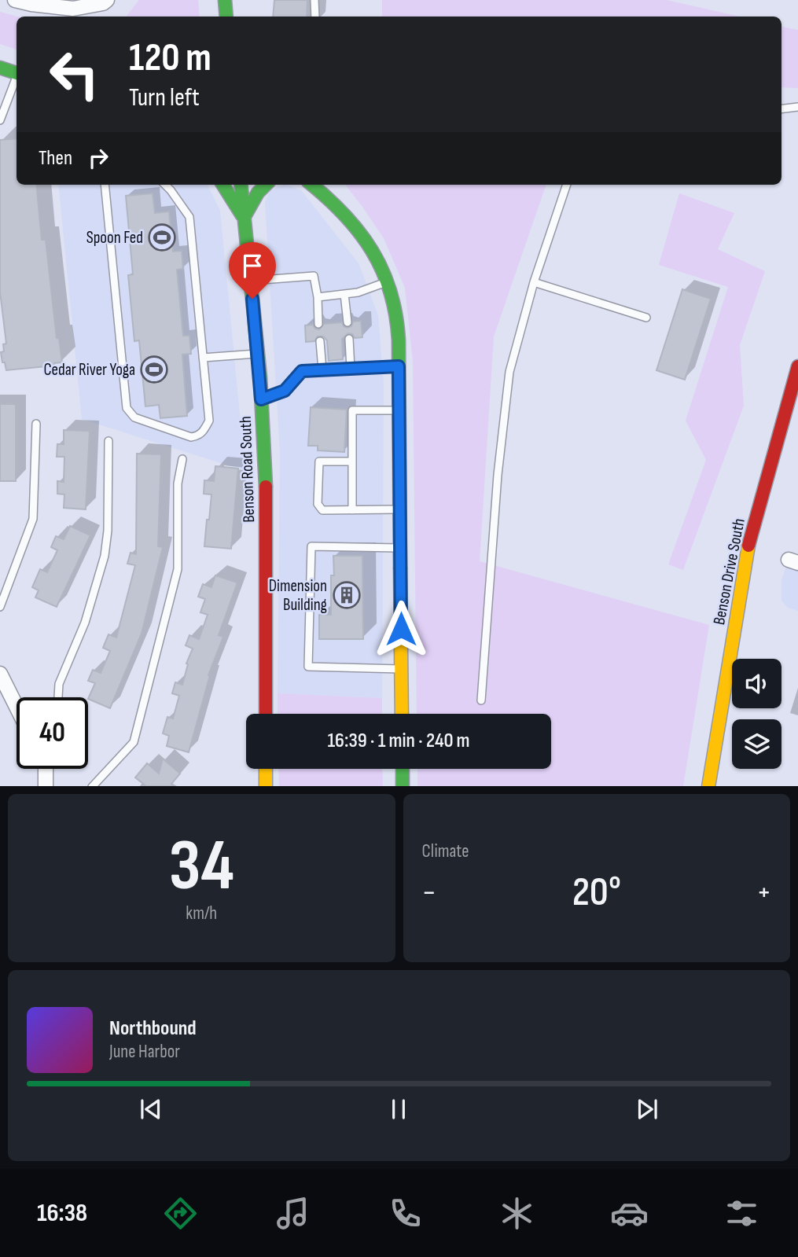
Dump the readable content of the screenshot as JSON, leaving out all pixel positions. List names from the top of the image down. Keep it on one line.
{"streets":{"street":["Benson Road South","Benson Drive South"]},"places":{"sports":["Spoon Fed","Cedar River Yoga"],"building":["Dimension Building"]},"page":{"turn":["120 m","Turn left"],"then":"Then","limit":"40","trip":"16:39 · 1 min · 240 m","tile":[["34","km/h"],"Climate"],"heat":["−","20°","+"],"song":["Northbound","June Harbor"],"tabs":"16:38"}}
